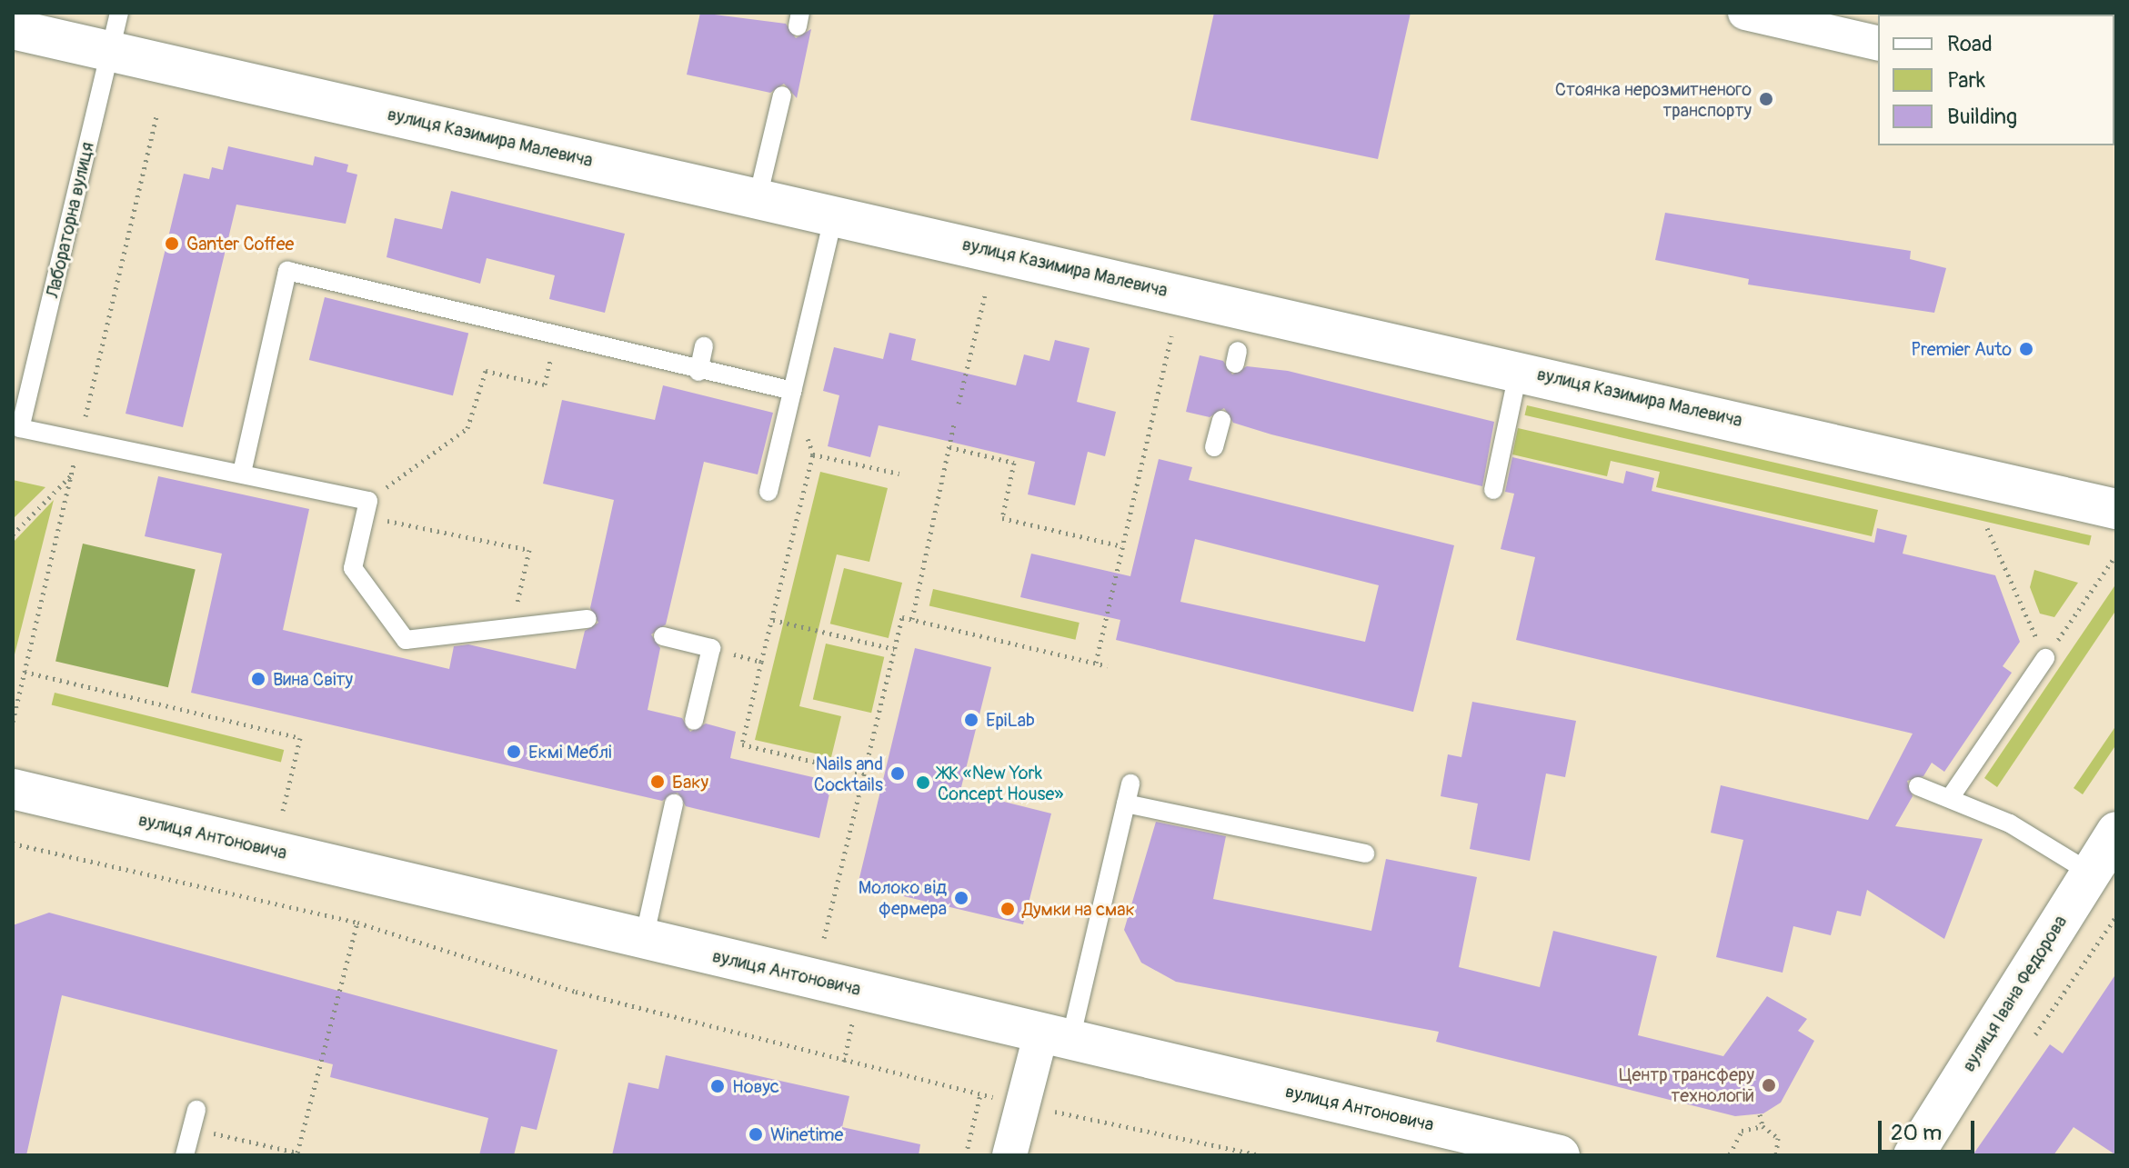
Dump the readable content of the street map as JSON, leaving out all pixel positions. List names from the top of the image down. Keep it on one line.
{"streets":{"main road":["вулиця Казимира Малевича","вулиця Антоновича","вулиця Івана Федорова"],"lane":["Лабораторна вулиця"]},"crossings":[["вулиця Казимира Малевича","Лабораторна вулиця"]],"places":["Стоянка нерозмитненого транспорту","Ganter Coffee","Premier Auto","Вина Світу","EpiLab","Екмі Меблі","Nails and Cocktails","Баку","ЖК «New York Concept House»","Молоко від фермера","Думки на смак","Центр трансферу технологій","Новус","Winetime"],"legend":["Road","Park","Building"],"scale_bar":"20 m"}
